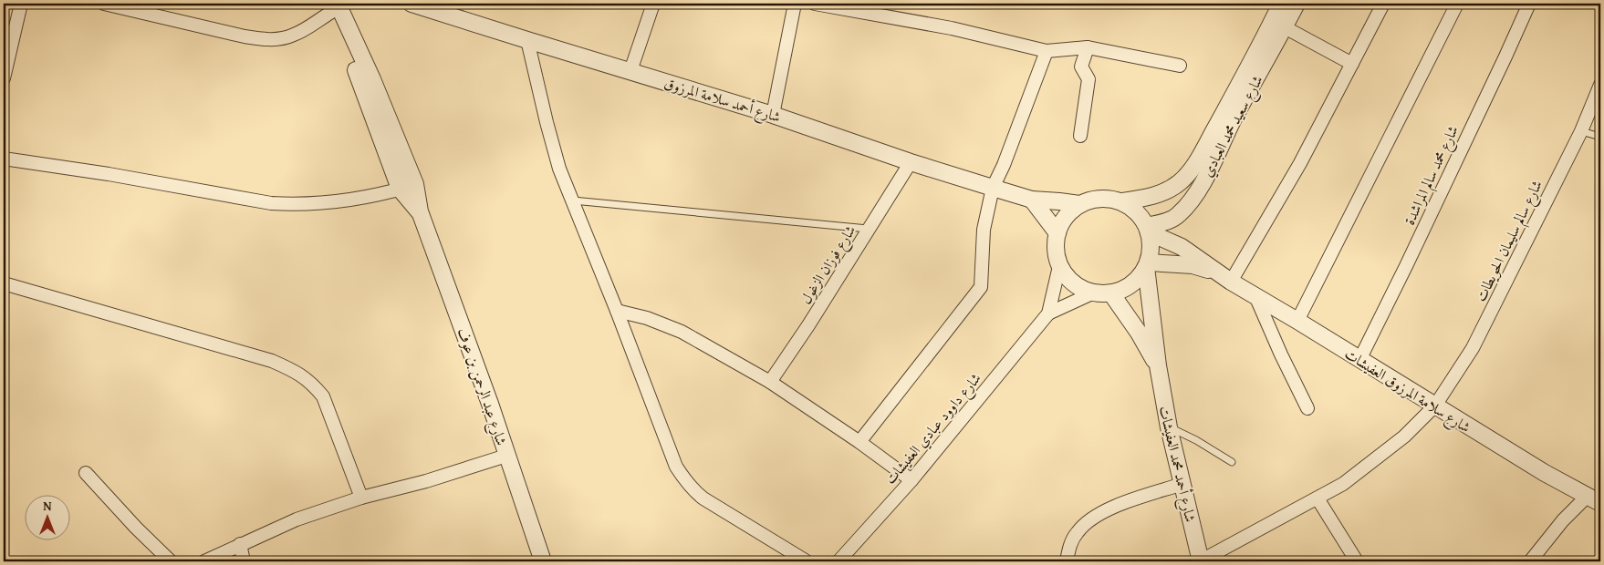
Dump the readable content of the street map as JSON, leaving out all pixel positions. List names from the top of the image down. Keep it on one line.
{"streets":{"street":["شارع أحمد سلامة المرزوق","شارع سعيد محمد العبادي","شارع محمد سالم المراشدة","شارع سالم سليمان الحويطات","شارع فوزان الزغول","شارع عبد الرحمن بن عوف","شارع سلامة المرزوق العفيشات","شارع داوود عبادي العفيشات","شارع أحمد محمد العفيشات"]},"crossings":[["شارع أحمد سلامة المرزوق","شارع سعيد محمد العبادي"],["شارع أحمد سلامة المرزوق","شارع فوزان الزغول"],["شارع أحمد سلامة المرزوق","شارع سلامة المرزوق العفيشات"],["شارع أحمد سلامة المرزوق","شارع داوود عبادي العفيشات"],["شارع أحمد سلامة المرزوق","شارع أحمد محمد العفيشات"],["شارع سعيد محمد العبادي","شارع سلامة المرزوق العفيشات"],["شارع سعيد محمد العبادي","شارع داوود عبادي العفيشات"],["شارع سعيد محمد العبادي","شارع أحمد محمد العفيشات"],["شارع محمد سالم المراشدة","شارع سلامة المرزوق العفيشات"],["شارع سالم سليمان الحويطات","شارع سلامة المرزوق العفيشات"],["شارع سالم سليمان الحويطات","شارع أحمد محمد العفيشات"],["شارع سلامة المرزوق العفيشات","شارع داوود عبادي العفيشات"],["شارع سلامة المرزوق العفيشات","شارع أحمد محمد العفيشات"],["شارع داوود عبادي العفيشات","شارع أحمد محمد العفيشات"]],"north":"top"}
